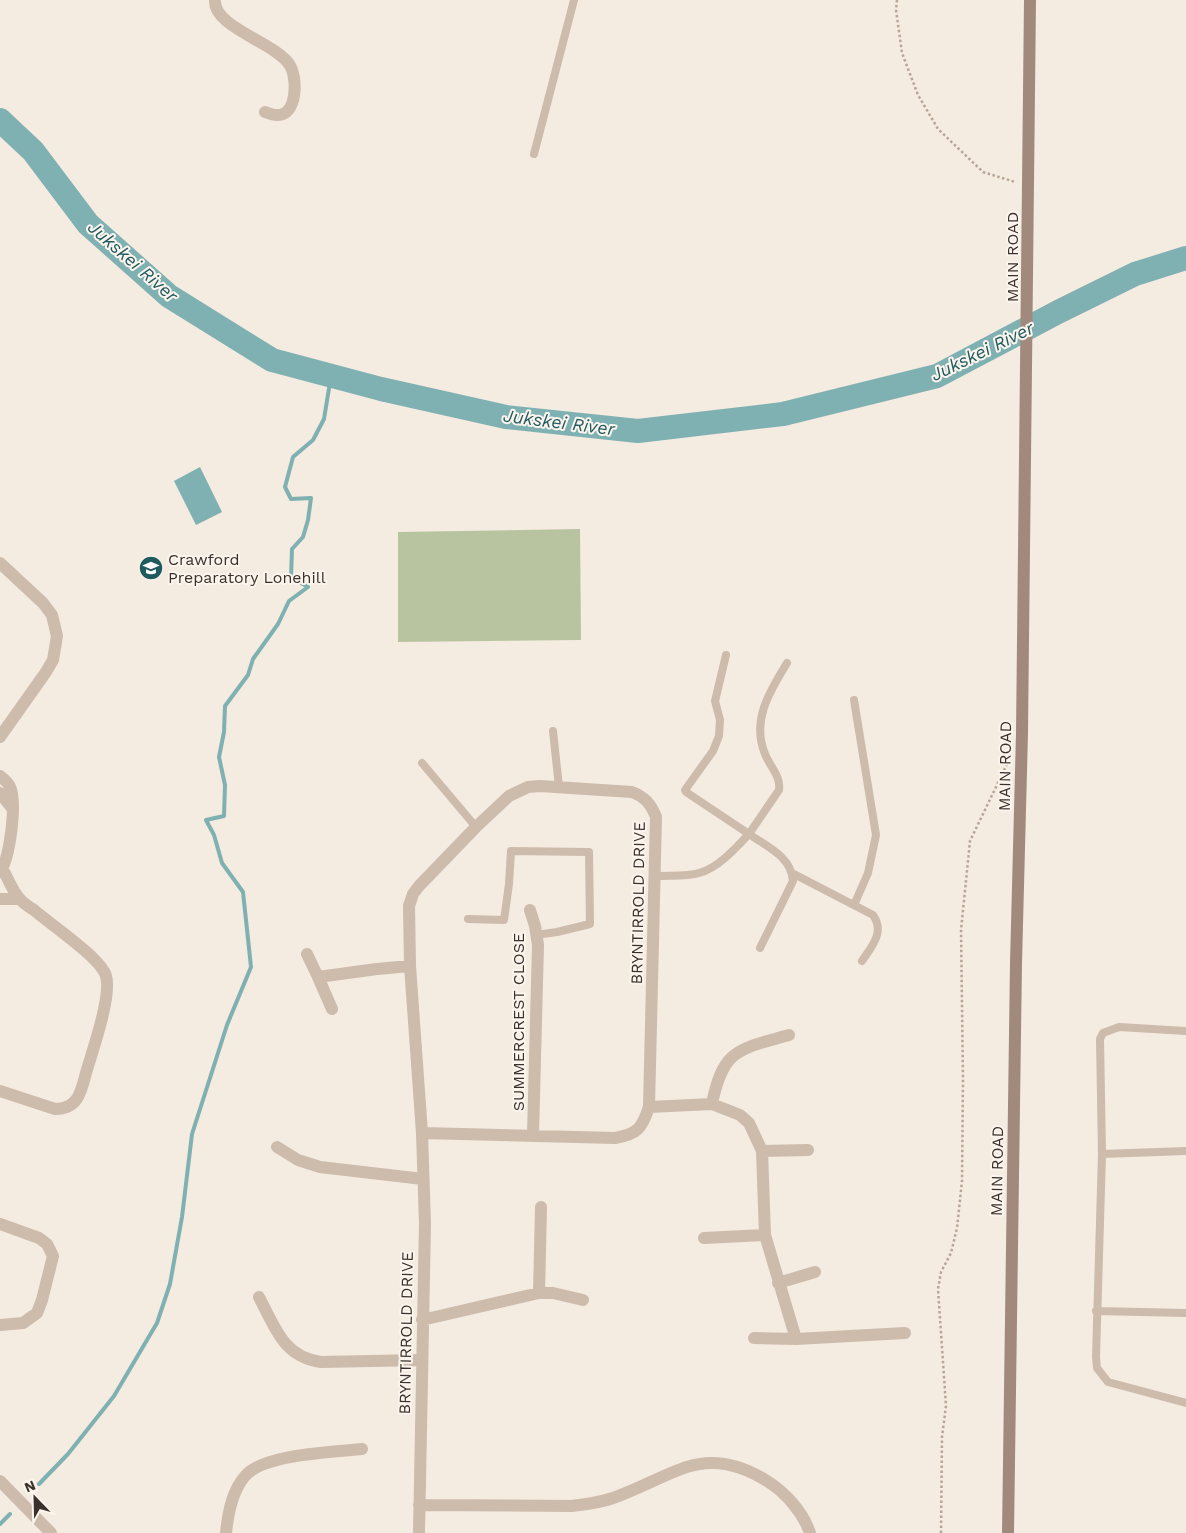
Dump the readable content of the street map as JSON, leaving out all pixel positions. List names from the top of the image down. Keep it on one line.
{"streets":{"main road":["MAIN ROAD"],"street":["BRYNTIRROLD DRIVE","SUMMERCREST CLOSE"]},"crossings":[["BRYNTIRROLD DRIVE","SUMMERCREST CLOSE"]],"water":["Jukskei River"],"places":{"school or university":["Crawford Preparatory Lonehill"]},"north":"top left"}
